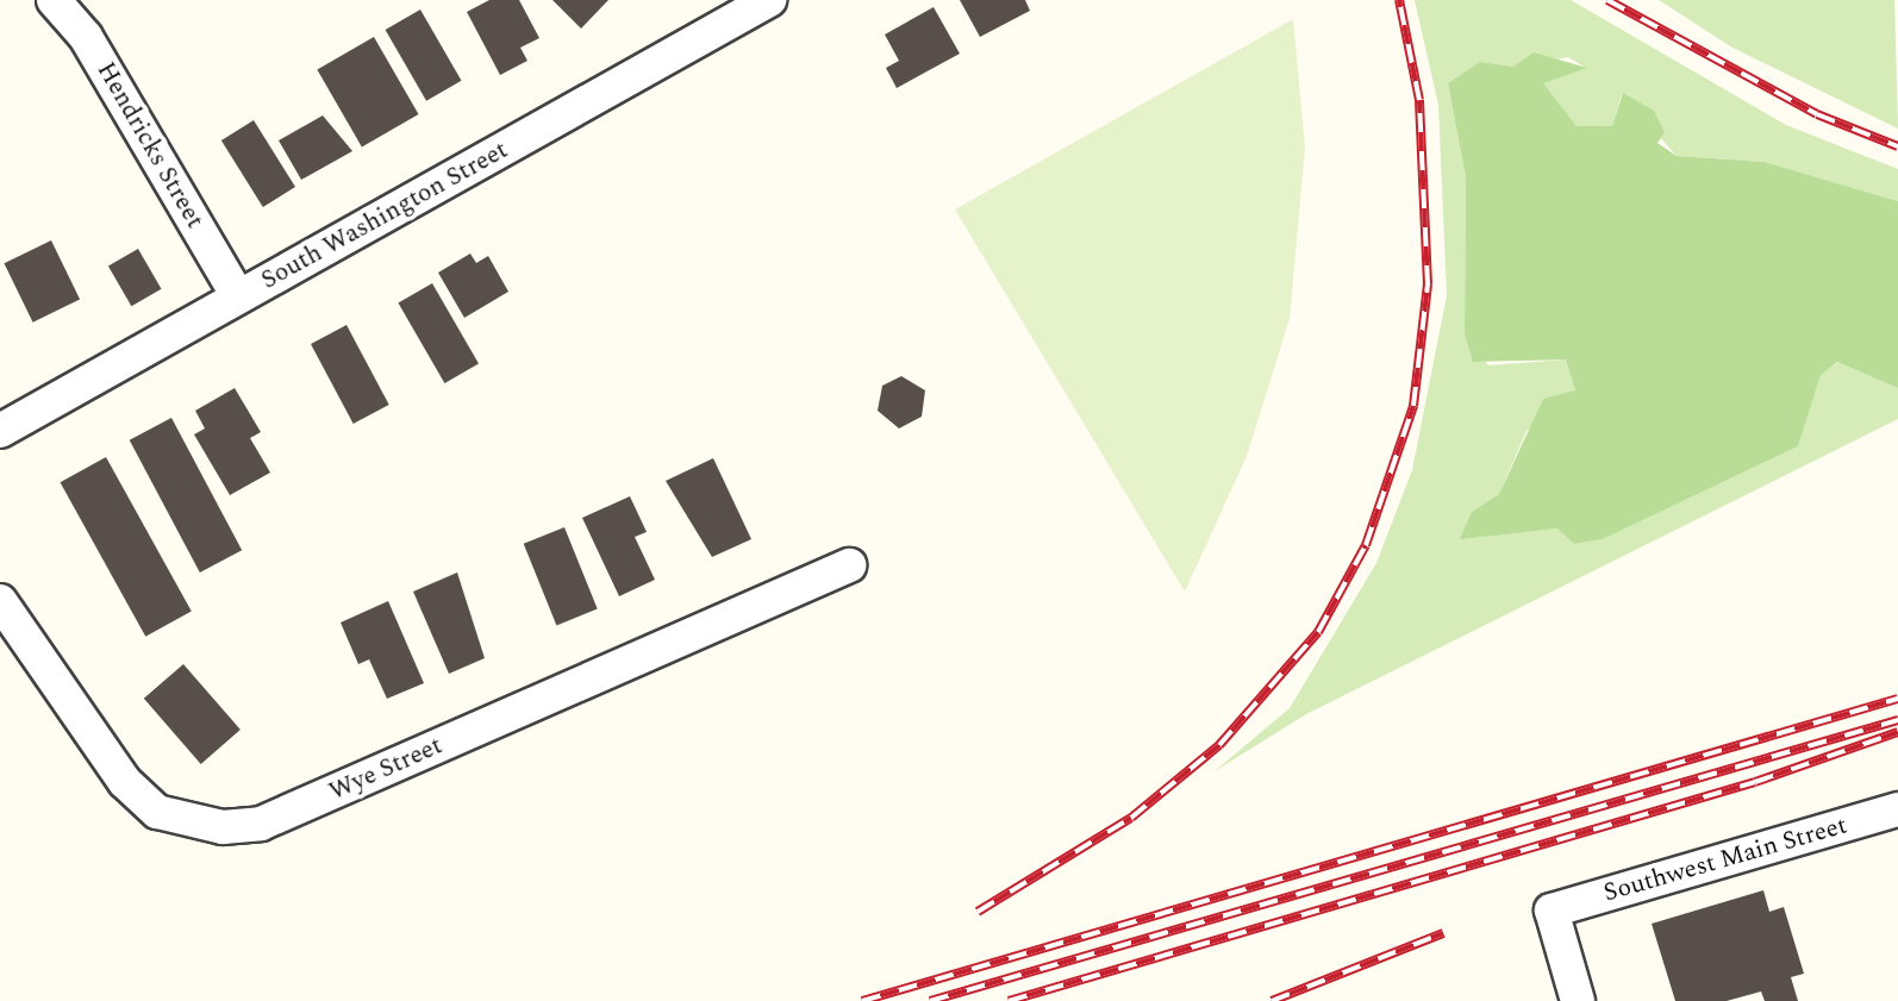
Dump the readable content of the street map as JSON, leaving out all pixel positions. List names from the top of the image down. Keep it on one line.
{"streets":{"street":["Hendricks Street","South Washington Street","Wye Street","Southwest Main Street"]},"crossings":[["Hendricks Street","South Washington Street"]]}
